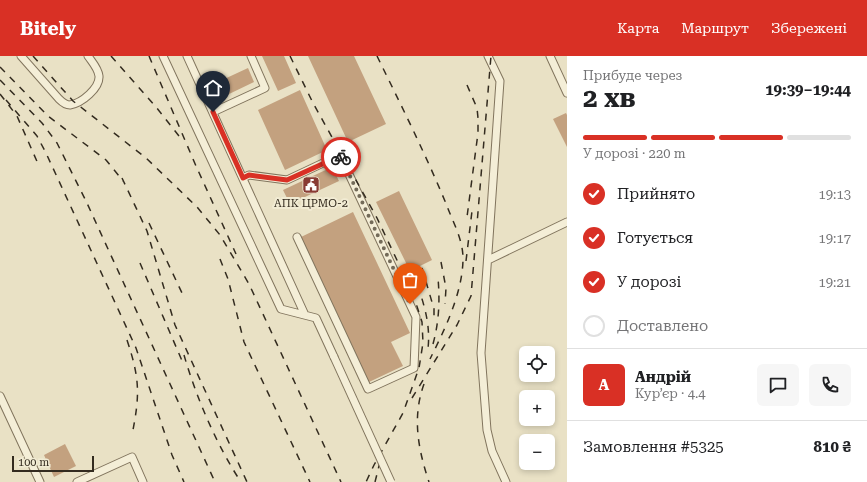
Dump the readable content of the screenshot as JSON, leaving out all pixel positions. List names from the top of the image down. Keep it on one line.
{"places":{"public building":["АПК ЦРМО-2"]},"scale_bar":"100 m","page":{"header":"Bitely","nav":["Карта","Маршрут","Збережені"],"heading":["2 хв","Прибуде через","19:39–19:44"],"panel":["Андрій","Кур’єр · 4.4","Замовлення #5325","810 ₴"],"bar":"У дорозі · 220 m","list":[["Прийнято","19:13"],["Готується","19:17"],["У дорозі","19:21"],"Доставлено"],"map_buttons":["+","−"],"round":"А","scale":"100 m"}}
